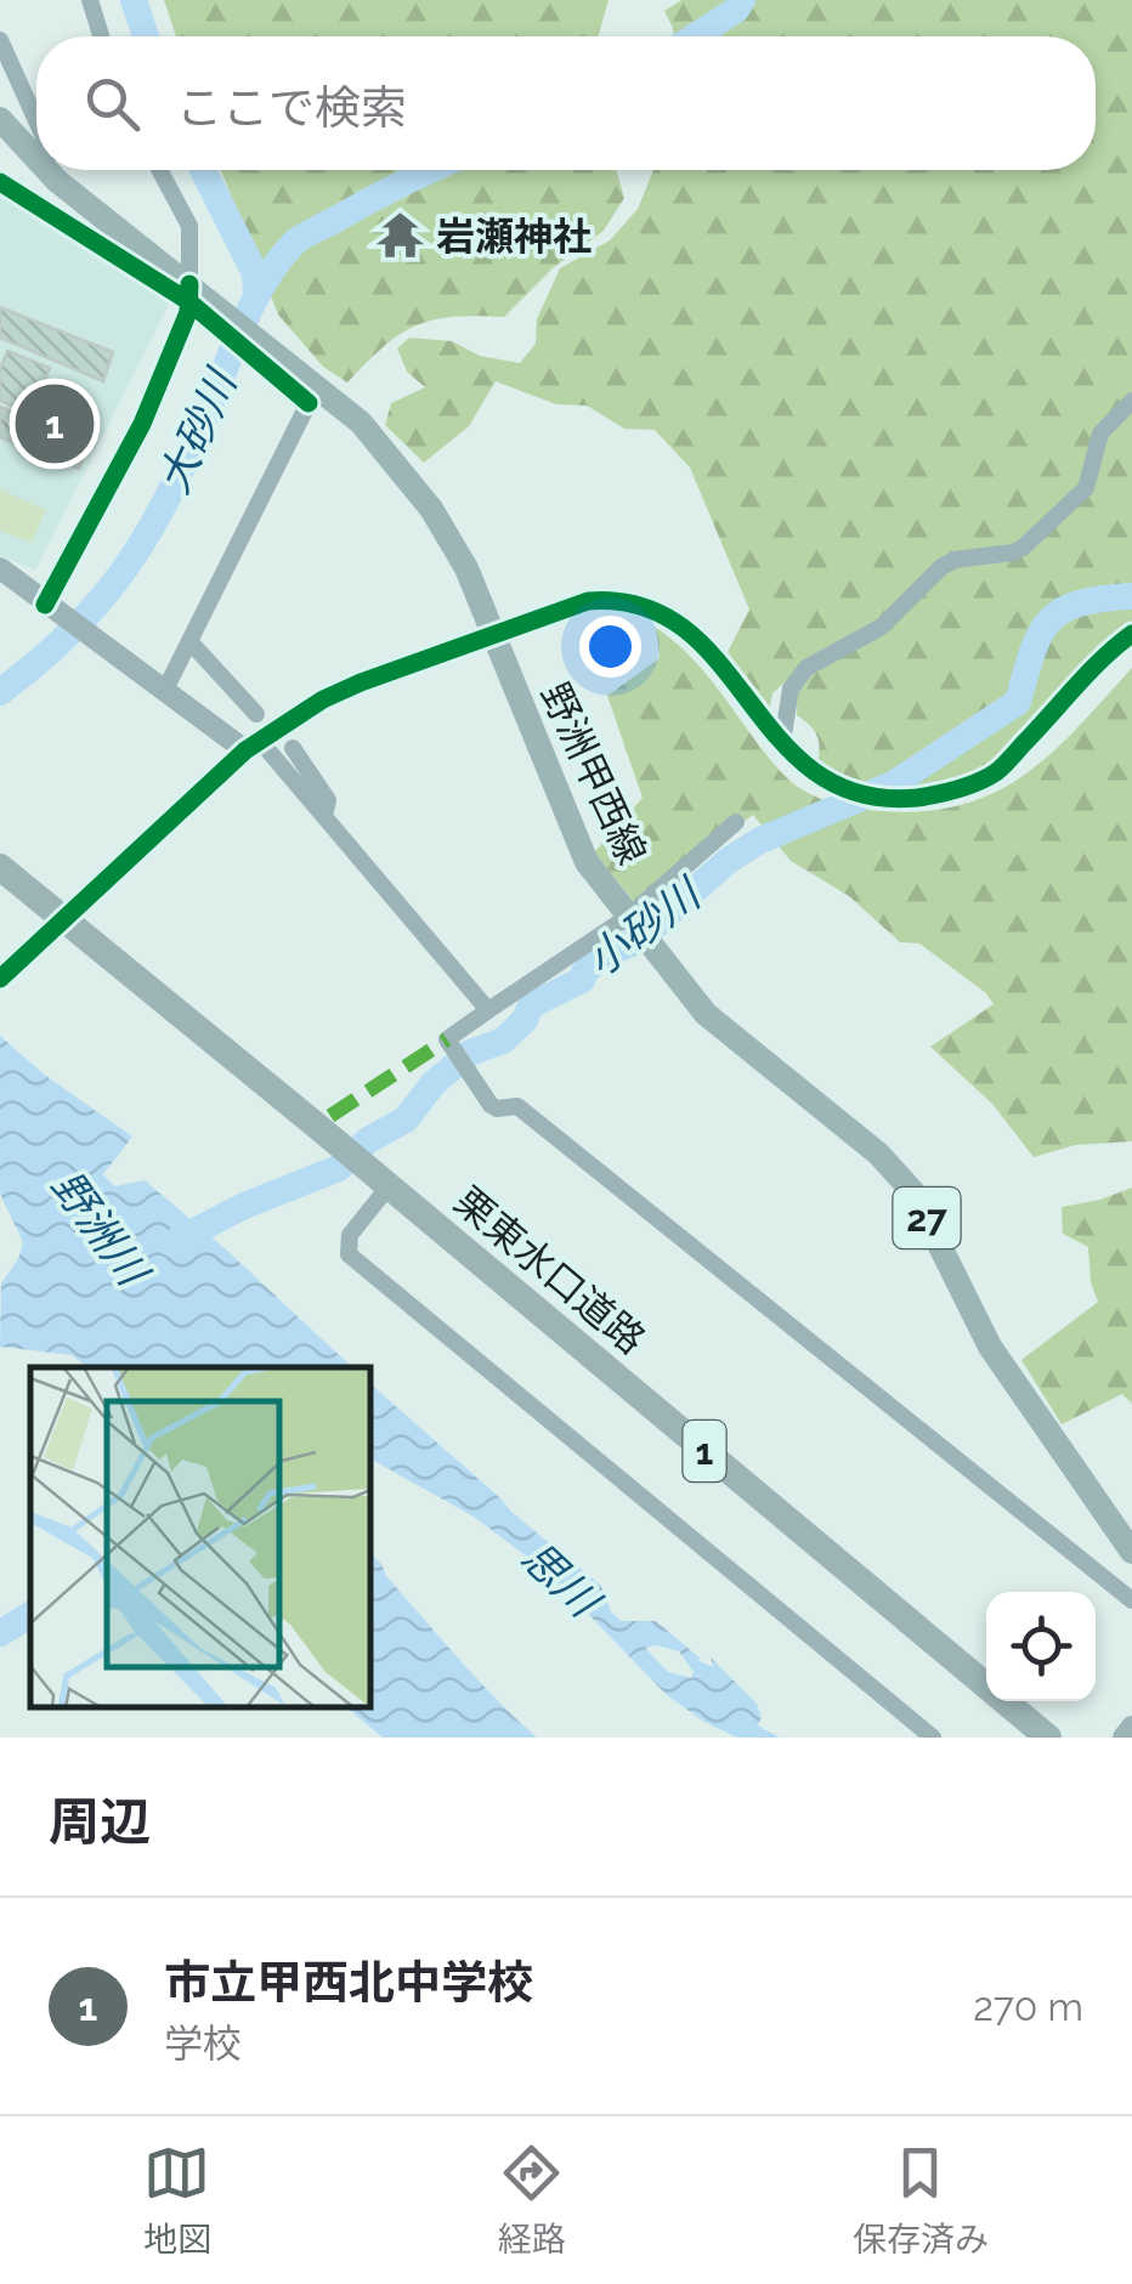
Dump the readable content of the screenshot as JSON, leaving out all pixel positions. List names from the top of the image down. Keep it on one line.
{"streets":{"highway":["栗東水口道路","1"],"main road":["野洲甲西線","27"]},"water":["大砂川","小砂川","野洲川","思川"],"places":{"temple":["岩瀬神社"]},"page":{"search":"ここで検索","pins":"1","heading":"周辺","list":[{"mark":"1","name":"市立甲西北中学校","note":"学校","value":"270 m"}],"nav":["地図","経路","保存済み"]}}
